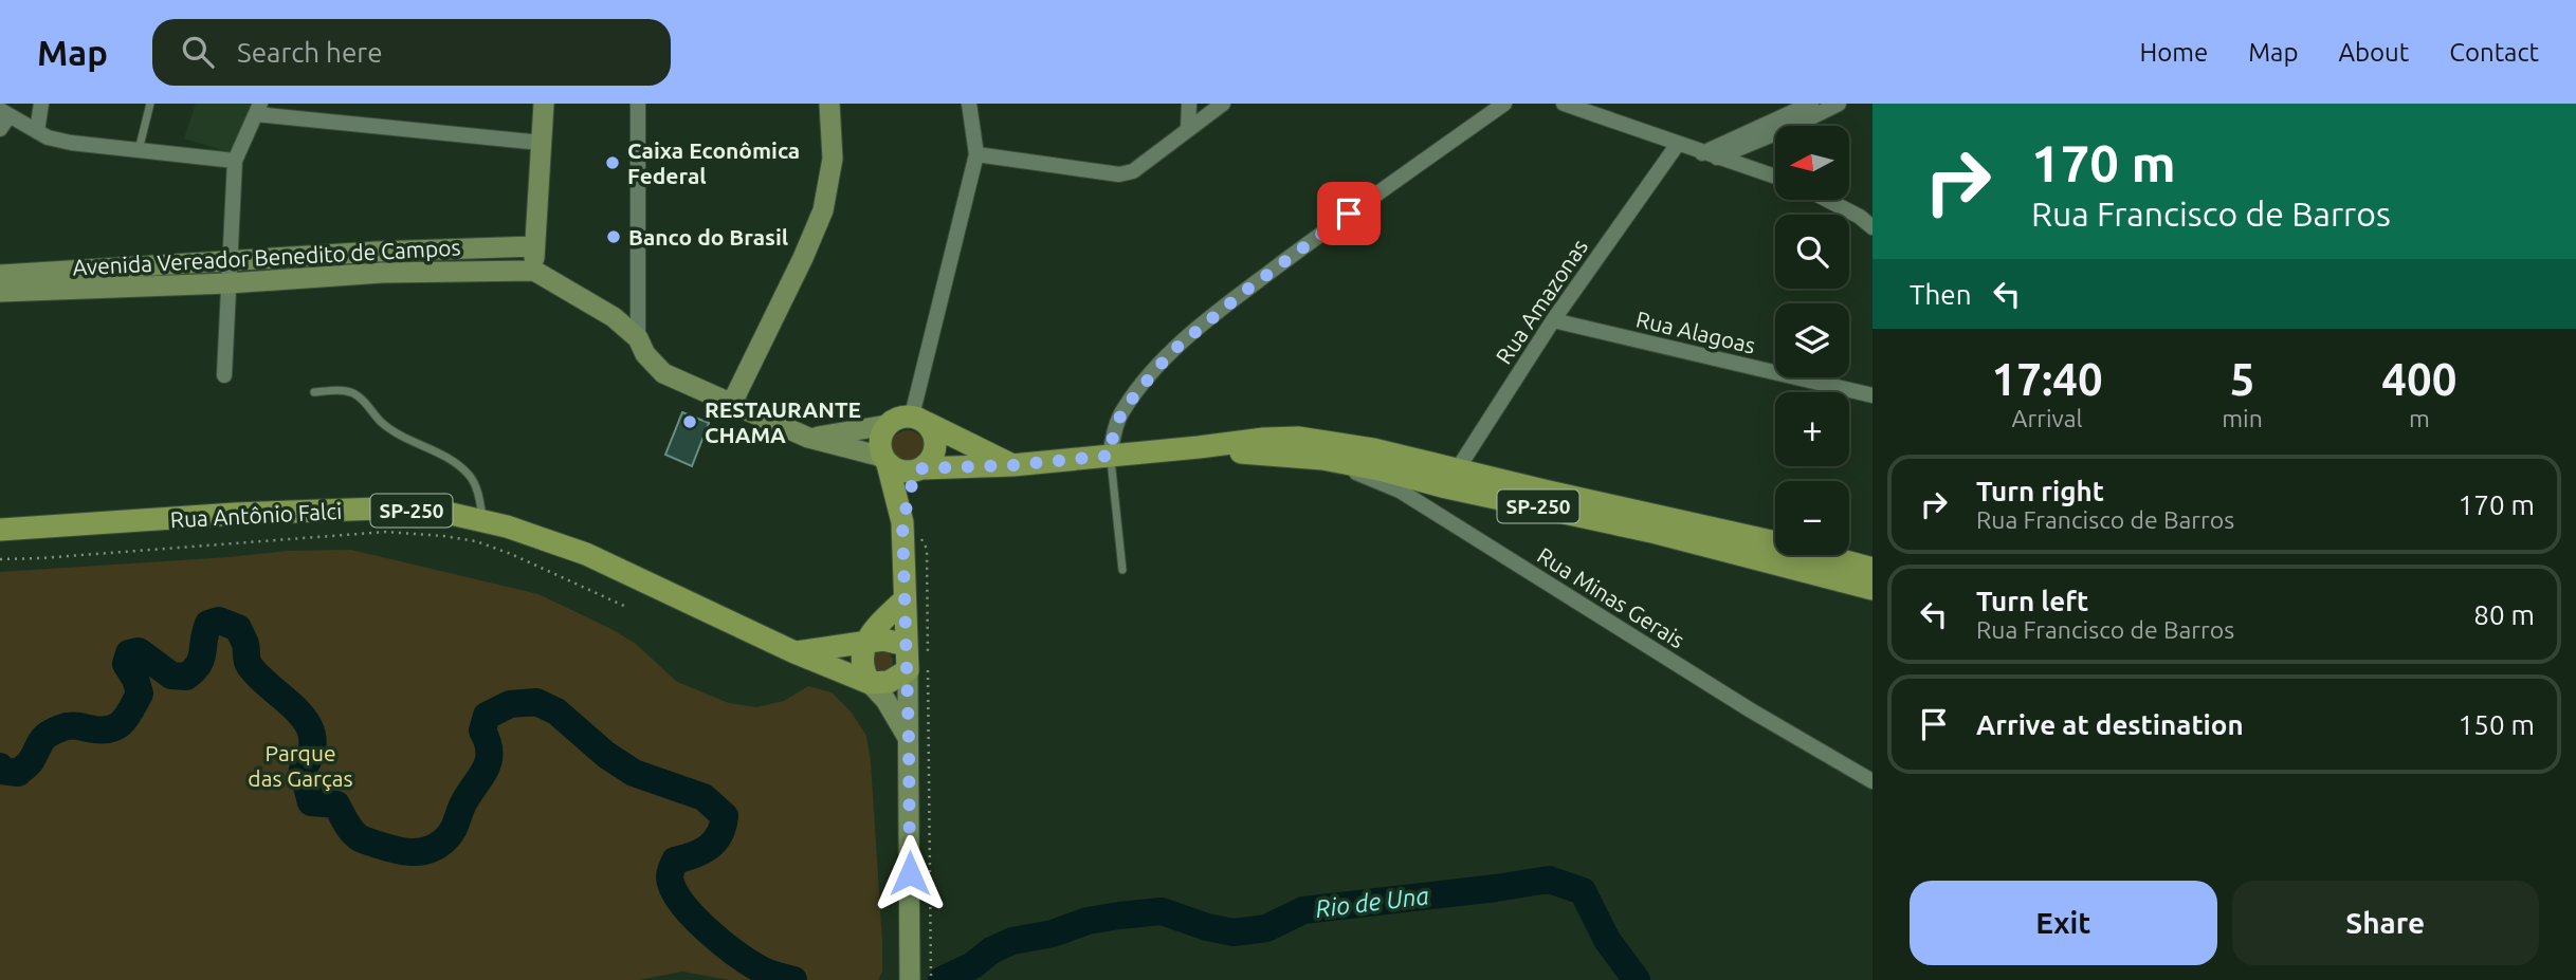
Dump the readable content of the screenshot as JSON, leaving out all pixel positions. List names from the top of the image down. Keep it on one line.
{"streets":{"main road":["Avenida Vereador Benedito de Campos","SP-250","Rua Antônio Falci"],"street":["Rua Amazonas","Rua Alagoas","Rua Minas Gerais"]},"crossings":[["Rua Amazonas","Rua Alagoas"],["Rua Amazonas","SP-250"],["SP-250","Rua Minas Gerais"]],"water":["Rio de Una"],"parks":["Parque das Garças"],"places":["Caixa Econômica Federal","Banco do Brasil","RESTAURANTE CHAMA"],"north":"left","page":{"header":"Map","search":"Search here","nav":["Home","Map","About","Contact"],"turn":["170 m","Rua Francisco de Barros"],"map_buttons":["+","−"],"then":"Then","eta":["17:40","Arrival","5","min","400","m"],"list":[{"name":"Turn right","note":"Rua Francisco de Barros","value":"170 m"},{"name":"Turn left","note":"Rua Francisco de Barros","value":"80 m"},{"name":"Arrive at destination","value":"150 m"}],"buttons":["Exit","Share"]}}
